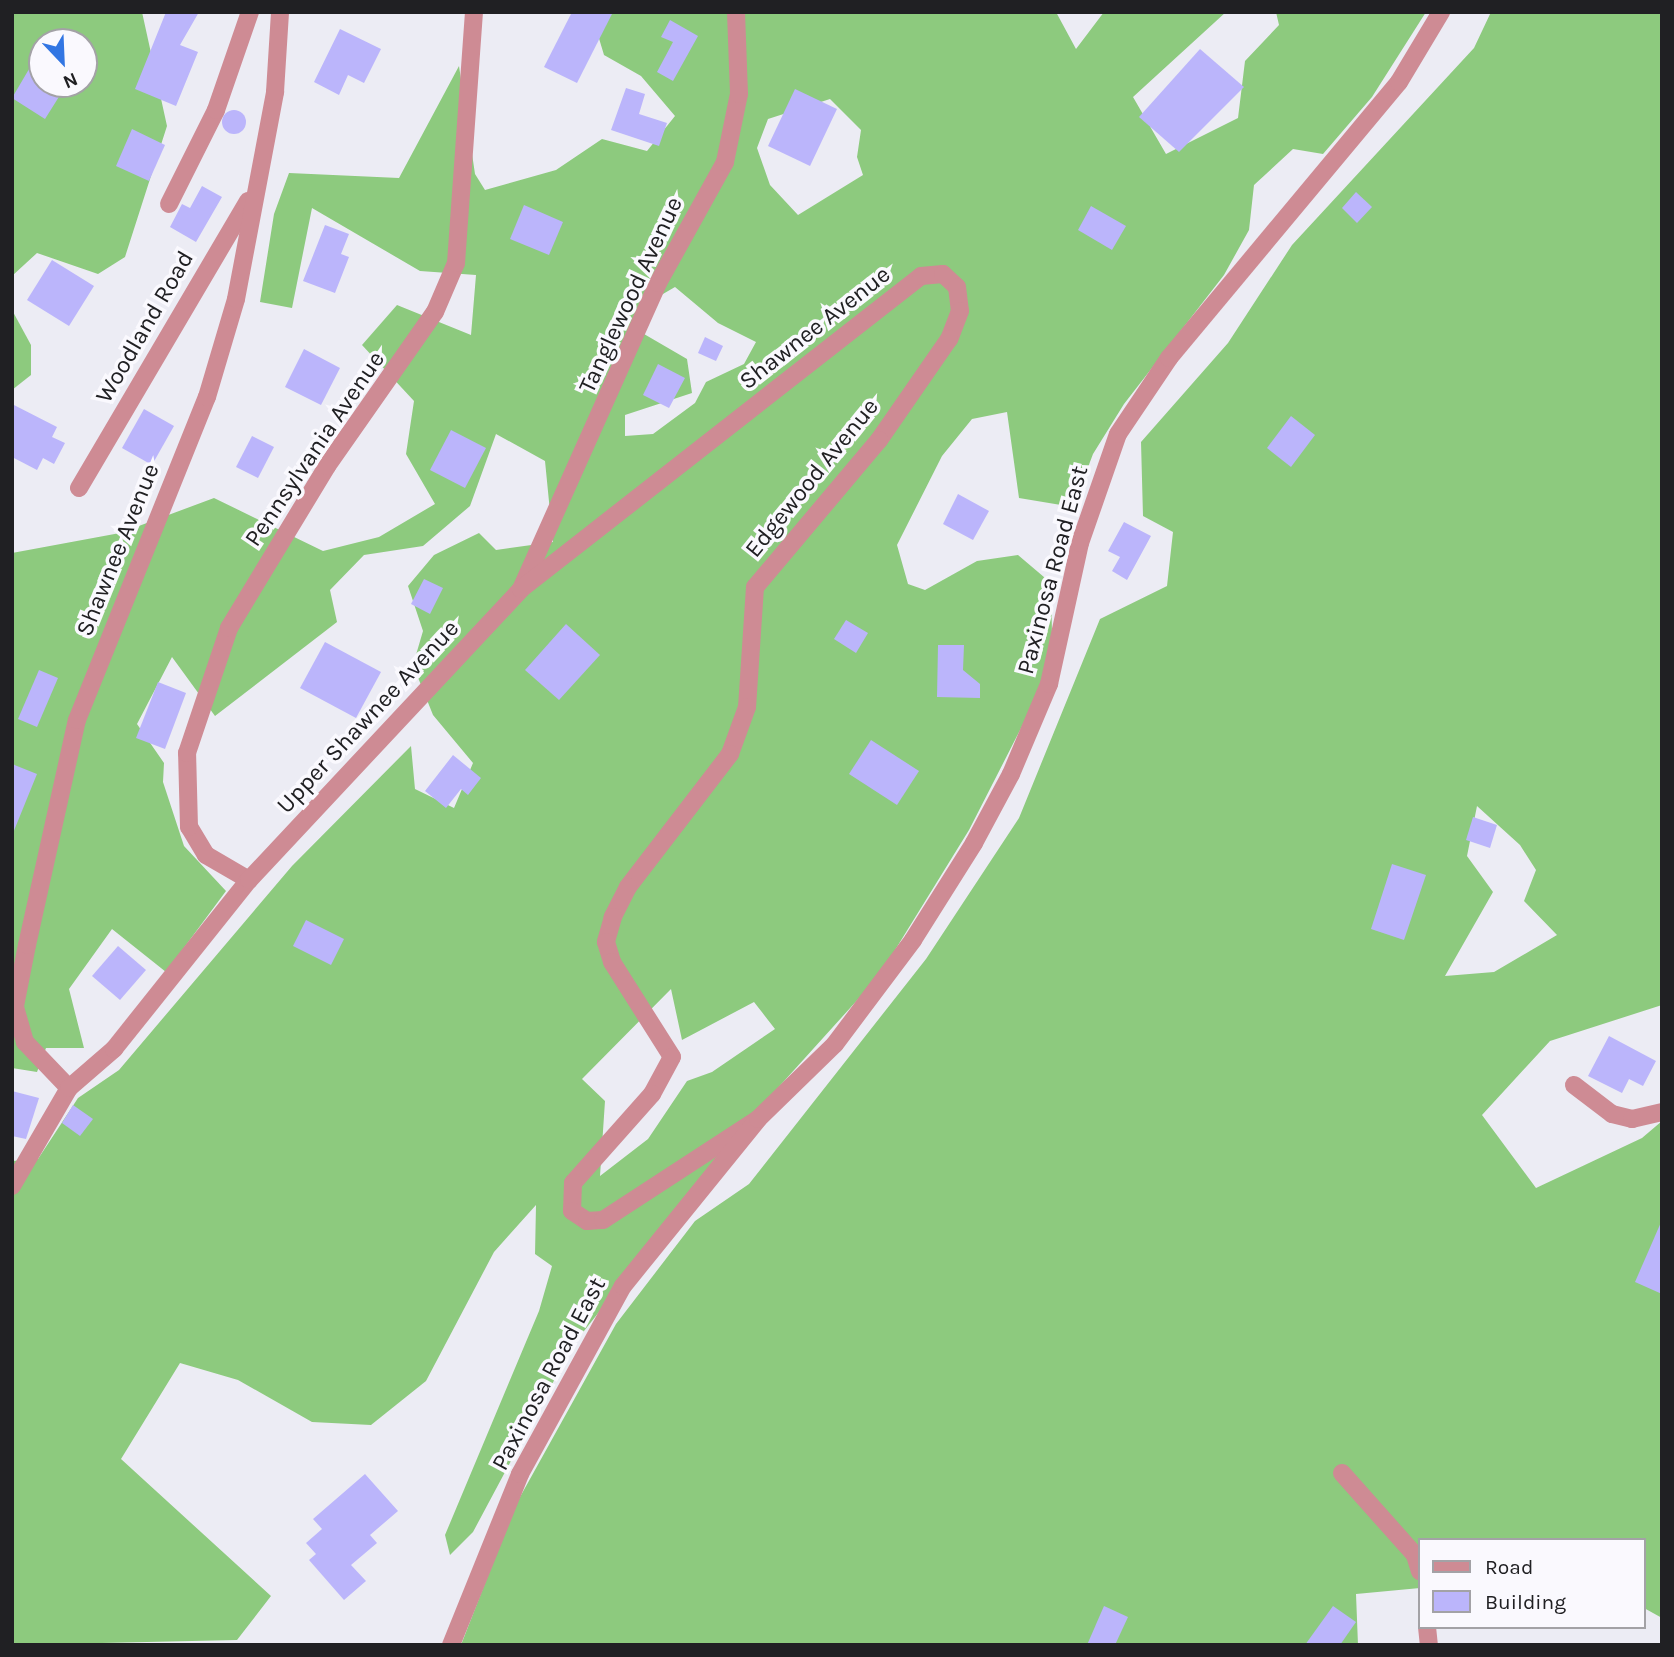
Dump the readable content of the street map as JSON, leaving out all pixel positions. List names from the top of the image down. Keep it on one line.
{"streets":{"street":["Tanglewood Avenue","Woodland Road","Shawnee Avenue","Pennsylvania Avenue","Edgewood Avenue","Paxinosa Road East","Upper Shawnee Avenue"]},"crossings":[["Tanglewood Avenue","Upper Shawnee Avenue"],["Woodland Road","Shawnee Avenue"],["Shawnee Avenue","Edgewood Avenue"],["Shawnee Avenue","Upper Shawnee Avenue"],["Pennsylvania Avenue","Upper Shawnee Avenue"],["Edgewood Avenue","Paxinosa Road East"]],"legend":["Road","Building"],"north":"bottom right"}
